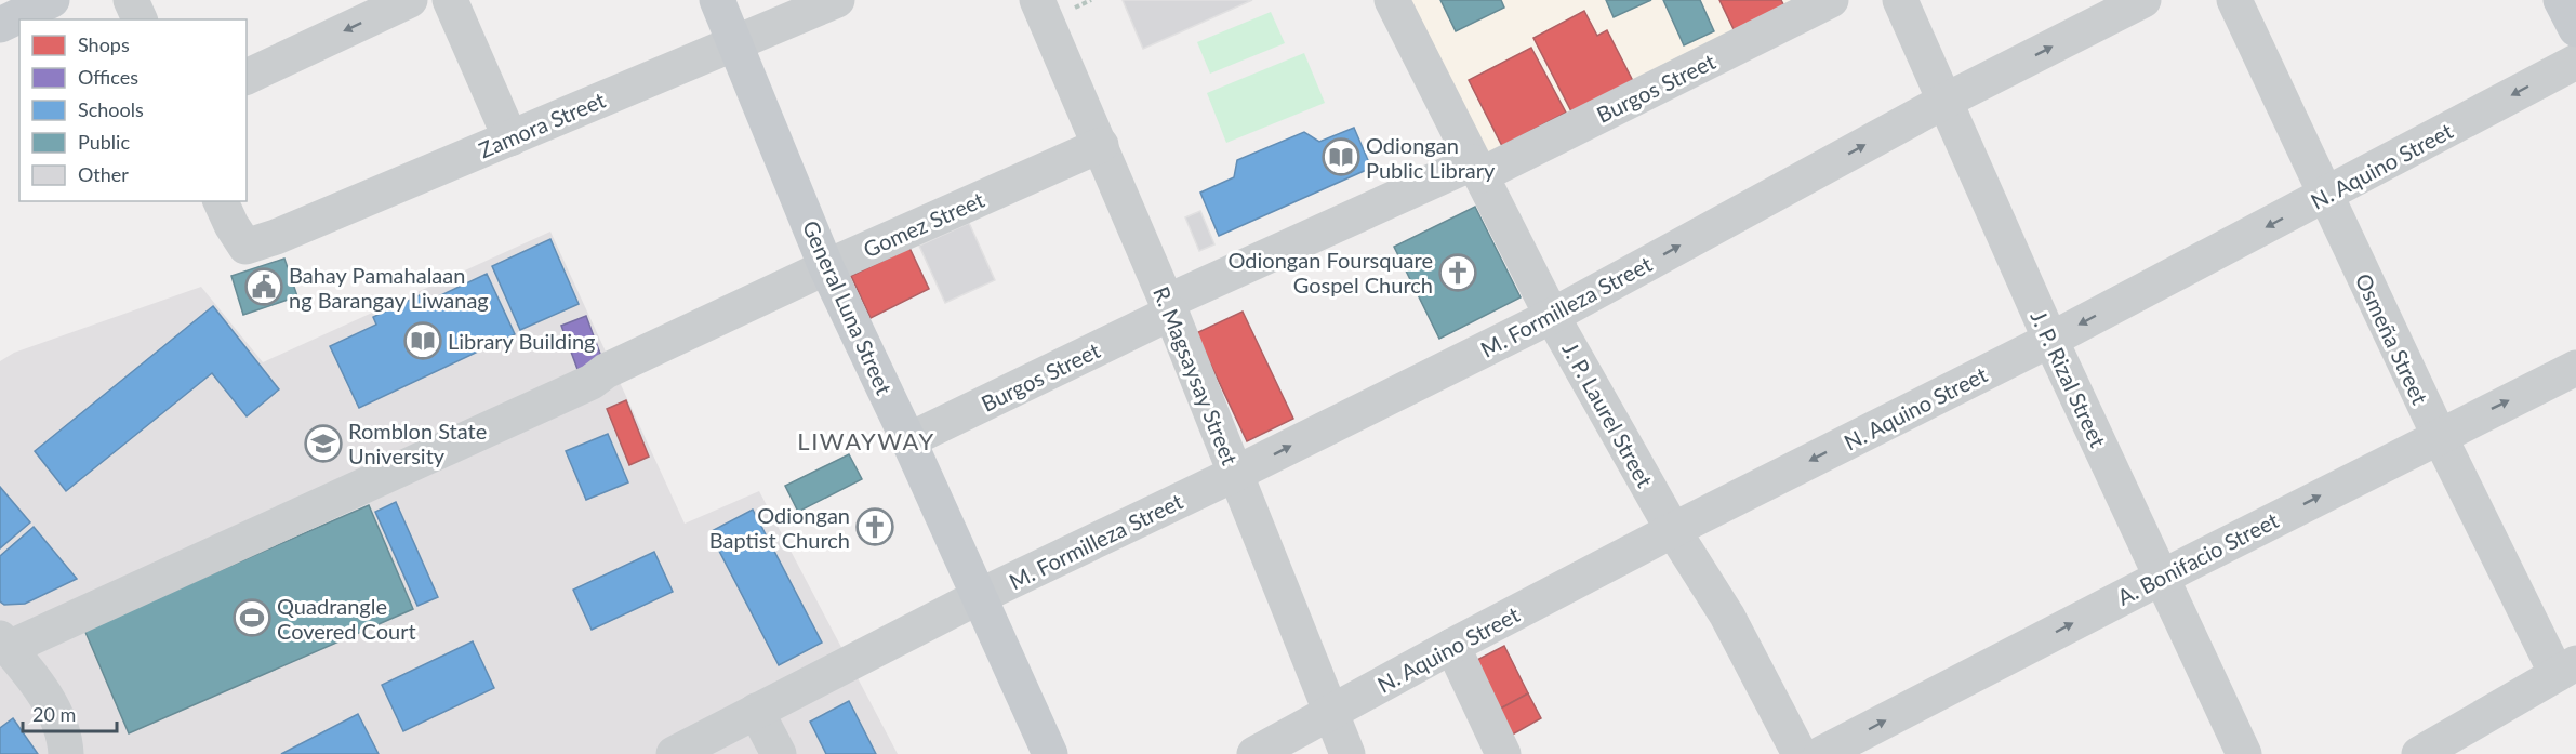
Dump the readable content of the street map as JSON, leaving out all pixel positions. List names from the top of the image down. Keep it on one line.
{"streets":{"main road":["General Luna Street"],"street":["Burgos Street","Zamora Street","N. Aquino Street","Gomez Street","M. Formilleza Street","Osmeña Street","R. Magsaysay Street","J. P. Rizal Street","J. P. Laurel Street","A. Bonifacio Street"]},"crossings":[["Burgos Street","General Luna Street"],["Burgos Street","R. Magsaysay Street"],["Burgos Street","J. P. Laurel Street"],["Zamora Street","General Luna Street"],["N. Aquino Street","Osmeña Street"],["N. Aquino Street","R. Magsaysay Street"],["N. Aquino Street","J. P. Rizal Street"],["N. Aquino Street","J. P. Laurel Street"],["Gomez Street","General Luna Street"],["Gomez Street","R. Magsaysay Street"],["M. Formilleza Street","General Luna Street"],["M. Formilleza Street","R. Magsaysay Street"],["M. Formilleza Street","J. P. Rizal Street"],["M. Formilleza Street","J. P. Laurel Street"],["Osmeña Street","A. Bonifacio Street"],["J. P. Rizal Street","A. Bonifacio Street"]],"one_way":["N. Aquino Street","M. Formilleza Street","A. Bonifacio Street"],"districts":["LIWAYWAY"],"places":{"library":["Odiongan Public Library","Library Building"],"church":["Odiongan Foursquare Gospel Church","Odiongan Baptist Church"],"public building":["Bahay Pamahalaan ng Barangay Liwanag"],"school or university":["Romblon State University"],"sports":["Quadrangle Covered Court"]},"legend":["Shops","Offices","Schools","Public","Other"],"scale_bar":"20 m"}
